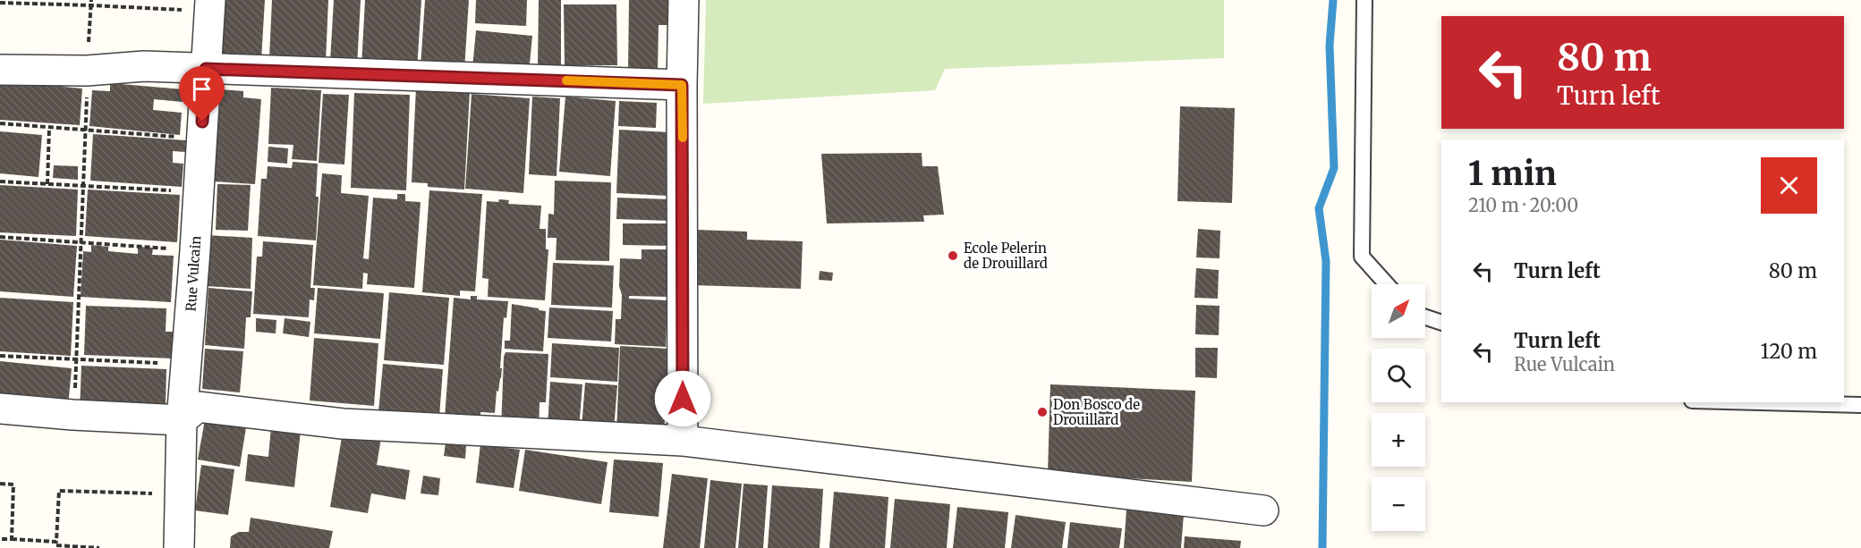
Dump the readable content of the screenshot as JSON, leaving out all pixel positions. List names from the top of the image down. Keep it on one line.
{"streets":{"street":["Rue Vulcain"]},"places":["Ecole Pelerin de Drouillard","Don Bosco de Drouillard"],"north":"top right","page":{"turn":["80 m","Turn left"],"heading":["1 min","210 m · 20:00"],"list":[{"name":"Turn left","value":"80 m"},{"name":"Turn left","note":"Rue Vulcain","value":"120 m"}],"map_buttons":["+","−"]}}
